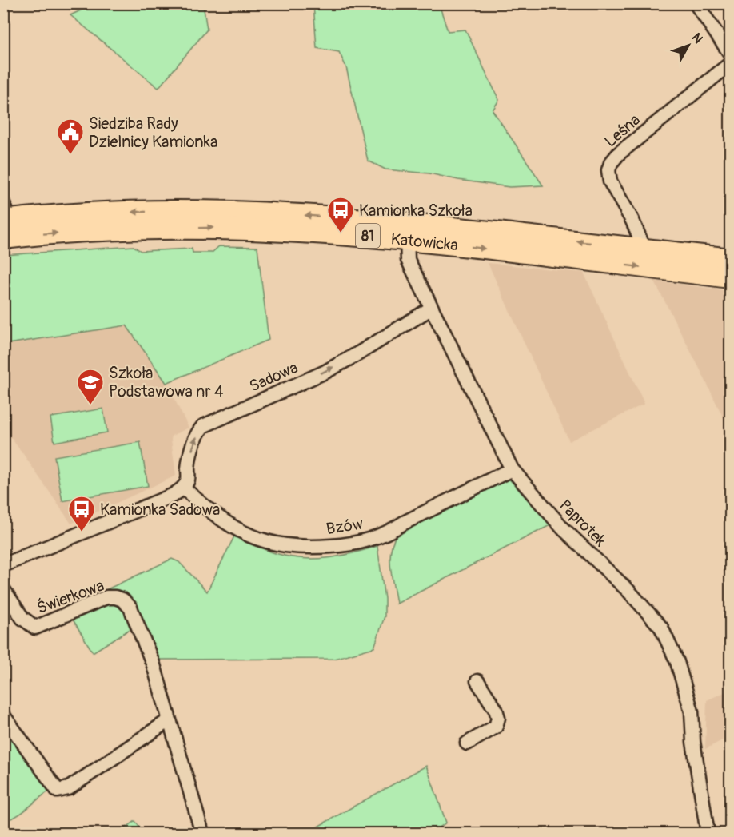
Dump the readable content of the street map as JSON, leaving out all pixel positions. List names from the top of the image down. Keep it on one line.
{"streets":{"main road":["81","Katowicka"],"street":["Leśna","Sadowa","Paprotek","Bzów","Świerkowa"]},"crossings":[["Leśna","Katowicka"],["Katowicka","Paprotek"],["Sadowa","Paprotek"],["Sadowa","Bzów"],["Paprotek","Bzów"]],"one_way":["Sadowa"],"places":{"public building":["Siedziba Rady Dzielnicy Kamionka"],"bus stop":["Kamionka Szkoła","Kamionka Sadowa"],"school or university":["Szkoła Podstawowa nr 4"]},"north":"top right"}
